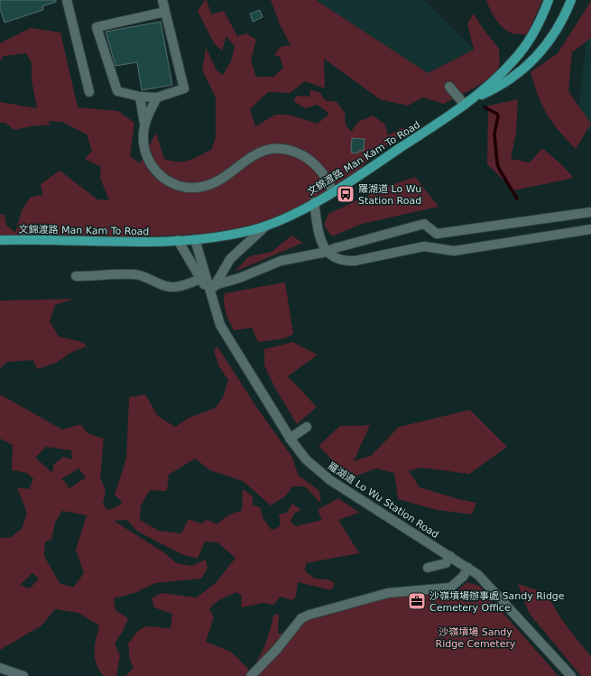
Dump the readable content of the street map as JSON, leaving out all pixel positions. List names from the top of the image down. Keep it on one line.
{"streets":{"main road":["文錦渡路 Man Kam To Road"],"street":["羅湖道 Lo Wu Station Road"]},"crossings":[["文錦渡路 Man Kam To Road","羅湖道 Lo Wu Station Road"]],"parks":["沙嶺墳場 Sandy Ridge Cemetery"],"places":{"bus stop":["羅湖道 Lo Wu Station Road"],"office":["沙嶺墳場辦事處 Sandy Ridge Cemetery Office"]}}
